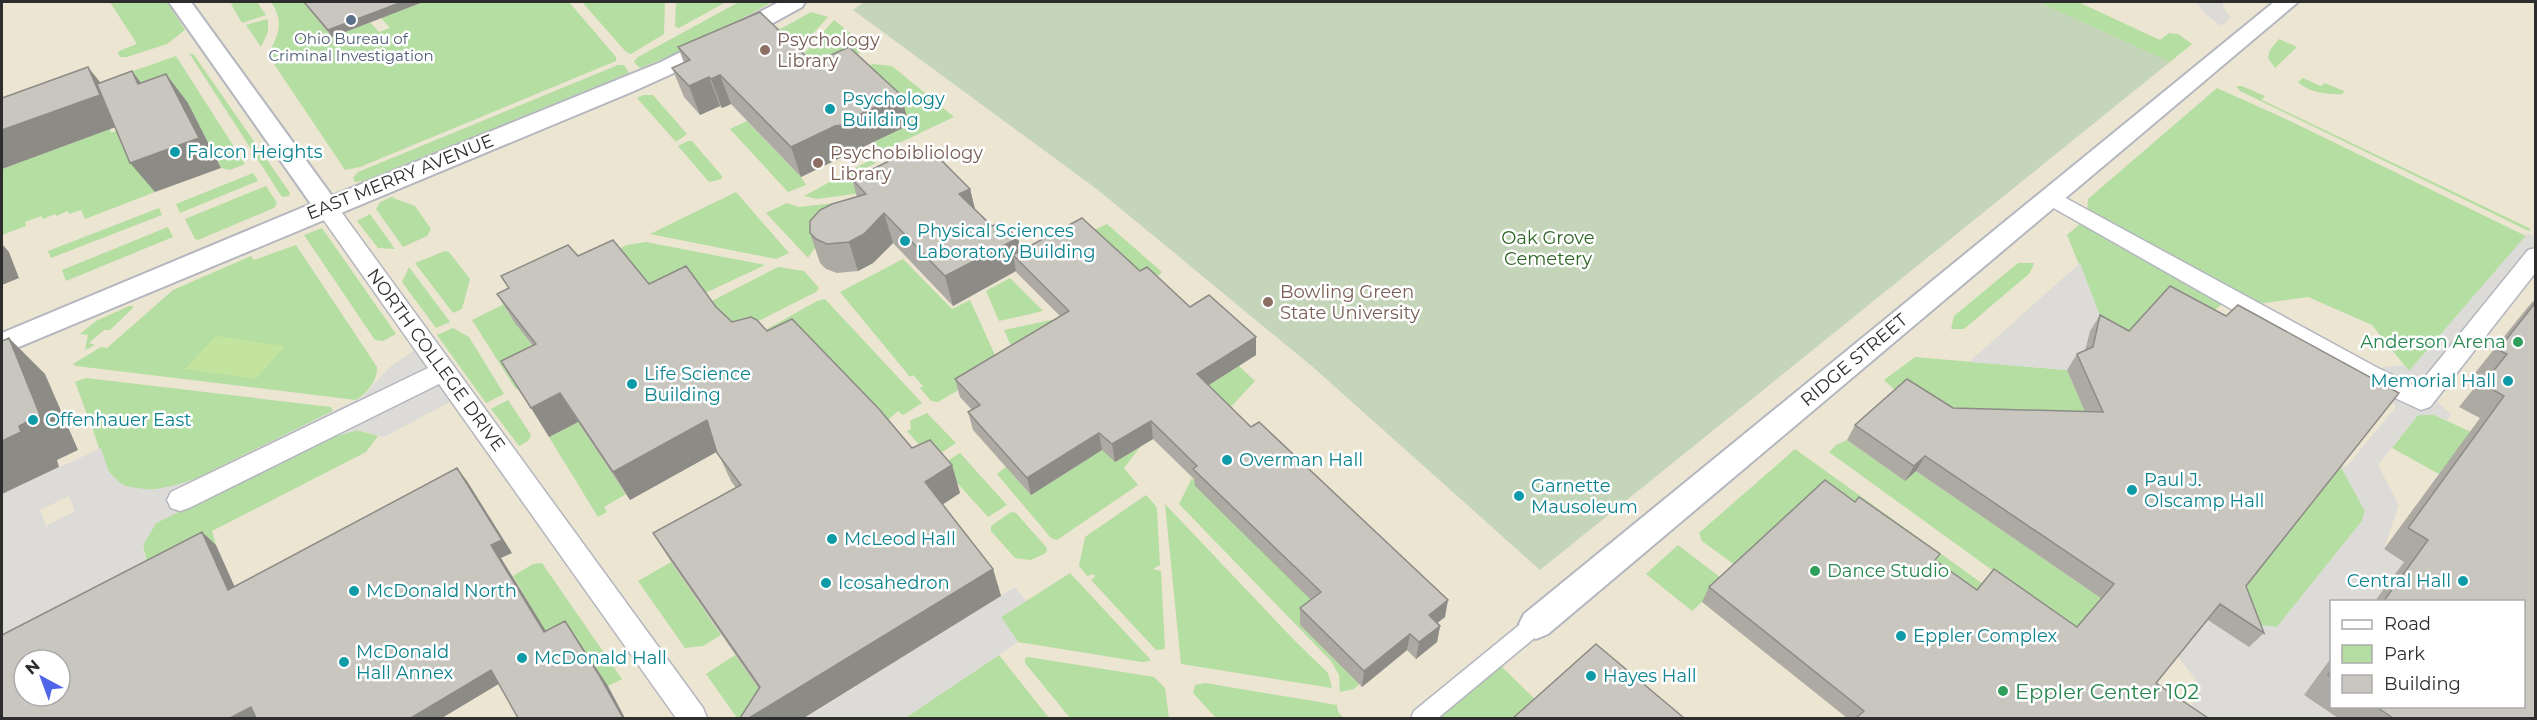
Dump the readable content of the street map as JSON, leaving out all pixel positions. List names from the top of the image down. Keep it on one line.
{"streets":{"street":["EAST MERRY AVENUE","NORTH COLLEGE DRIVE","RIDGE STREET"]},"crossings":[["EAST MERRY AVENUE","NORTH COLLEGE DRIVE"]],"parks":["Oak Grove Cemetery"],"places":["Ohio Bureau of Criminal Investigation","Psychology Library","Psychology Building","Falcon Heights","Psychobibliology Library","Physical Sciences Laboratory Building","Bowling Green State University","Anderson Arena","Memorial Hall","Life Science Building","Offenhauer East","Overman Hall","Paul J. Olscamp Hall","Garnette Mausoleum","McLeod Hall","Dance Studio","Central Hall","Icosahedron","McDonald North","Eppler Complex","McDonald Hall","McDonald Hall Annex","Hayes Hall","Eppler Center 102"],"legend":["Road","Park","Building"],"north":"top left"}
